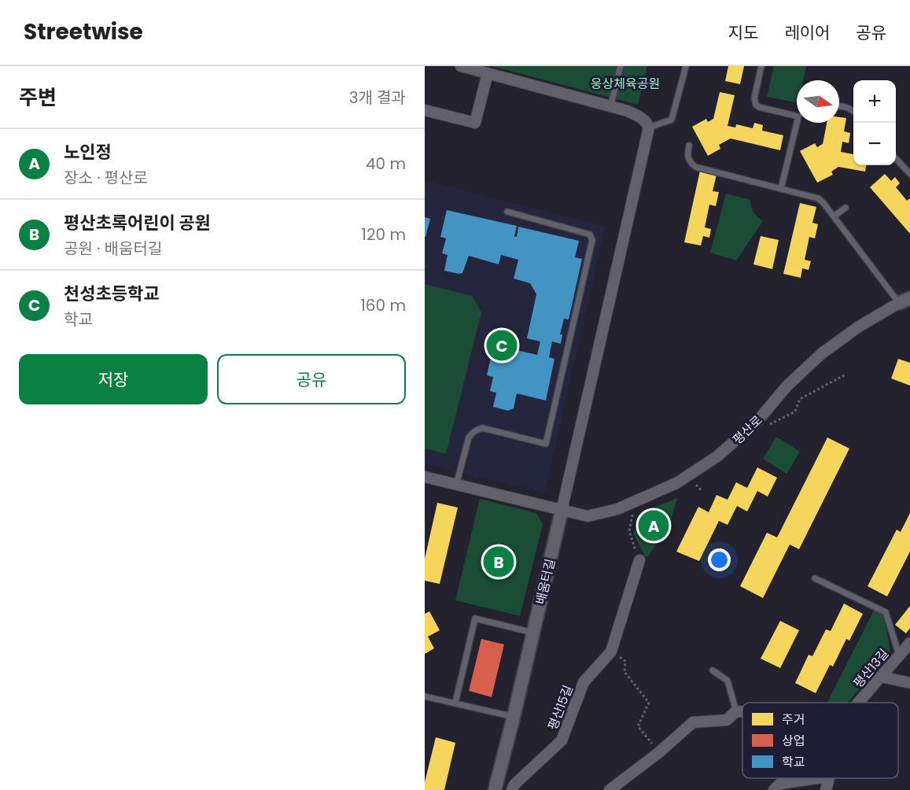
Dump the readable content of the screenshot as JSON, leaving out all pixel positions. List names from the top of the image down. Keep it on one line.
{"streets":{"street":["평산로","배움터길","평산13길","평산15길"]},"crossings":[["평산로","배움터길"]],"parks":["웅상체육공원"],"legend":["주거","상업","학교"],"north":"right","page":{"header":"Streetwise","nav":["지도","레이어","공유"],"heading":["주변","3개 결과"],"map_buttons":["+","−"],"list":[{"mark":"A","name":"노인정","note":"장소 · 평산로","value":"40 m"},{"mark":"B","name":"평산초록어린이 공원","note":"공원 · 배움터길","value":"120 m"},{"mark":"C","name":"천성초등학교","note":"학교","value":"160 m"}],"pins":["C","A","B"],"buttons":["저장","공유"]}}
